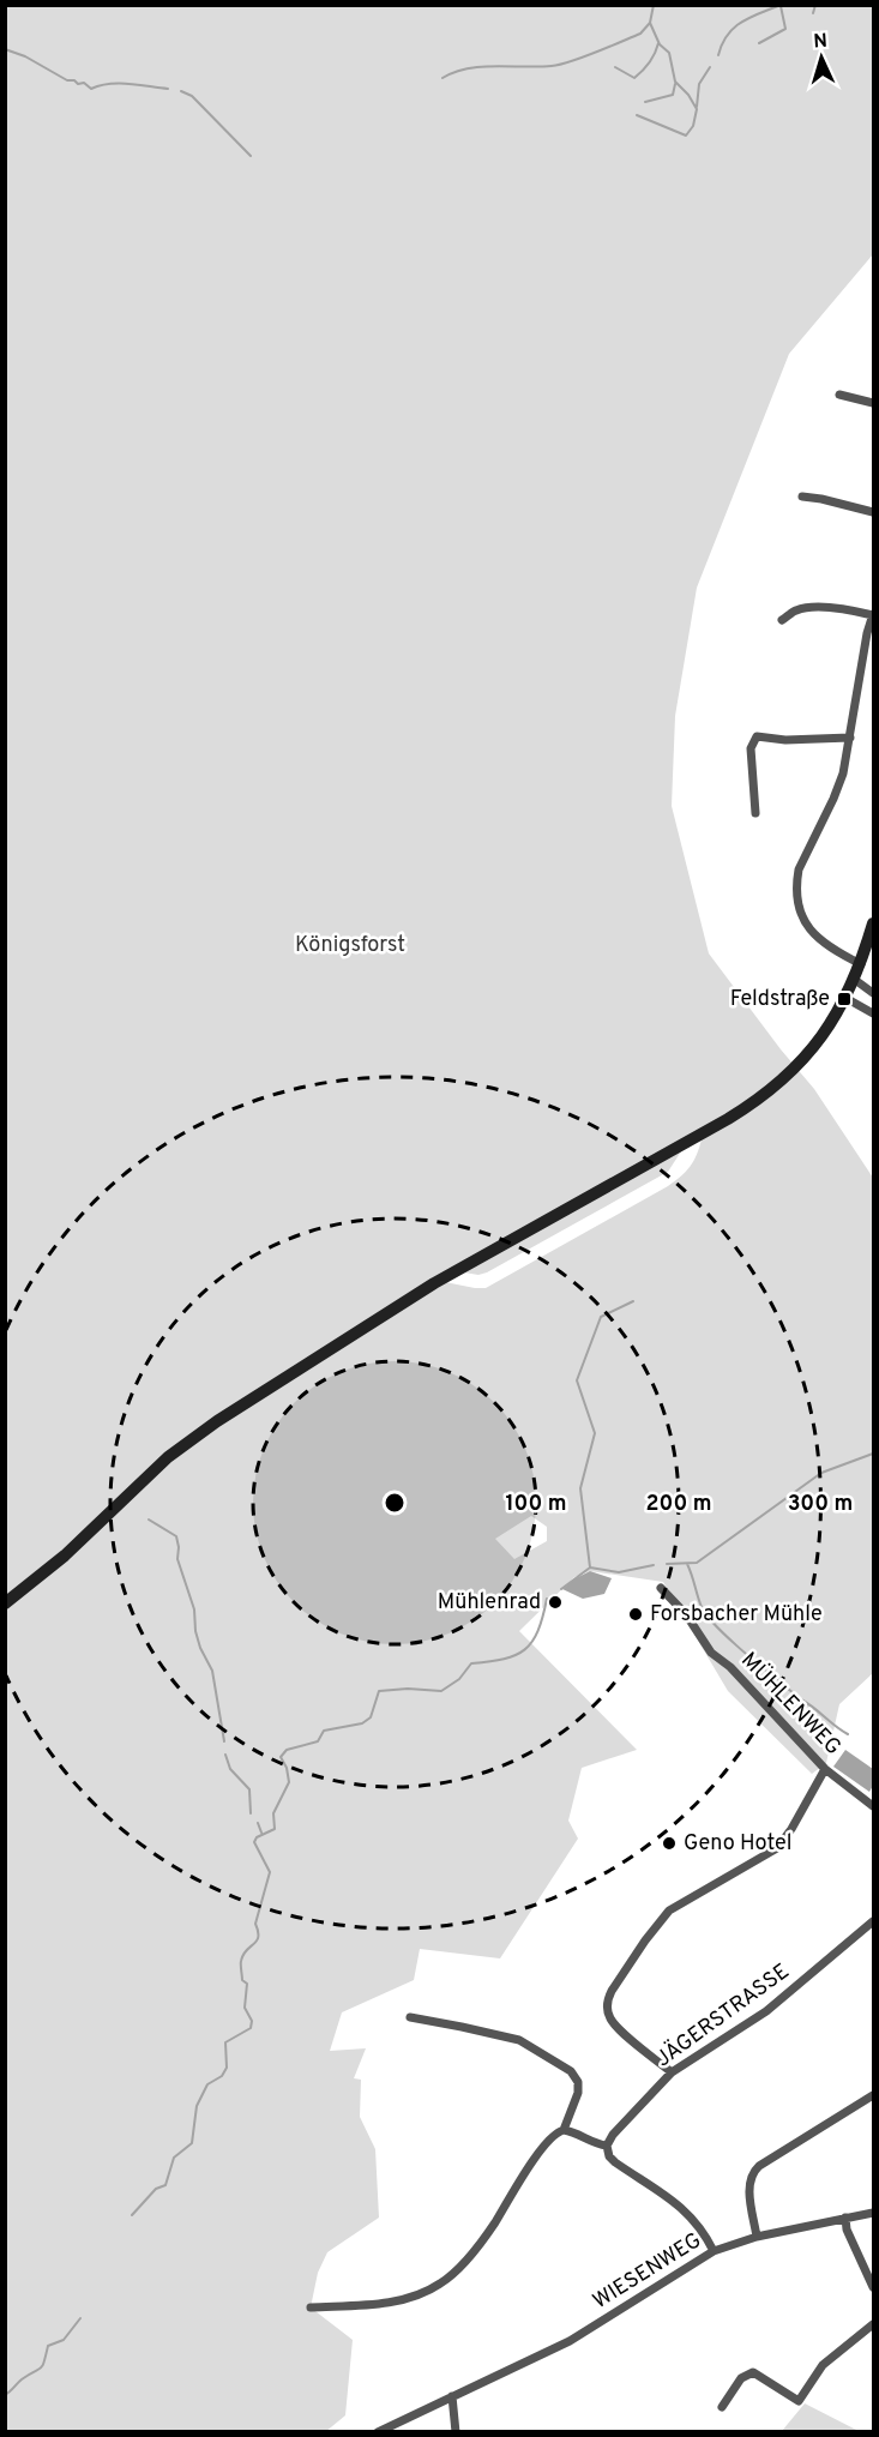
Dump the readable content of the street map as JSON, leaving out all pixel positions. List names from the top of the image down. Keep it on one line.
{"streets":{"street":["MÜHLENWEG","JÄGERSTRASSE","WIESENWEG"]},"parks":["Königsforst"],"places":{"transit":["Feldstraße"],"other":["Mühlenrad","Forsbacher Mühle","Geno Hotel"]},"north":"top","rings":["100 m","200 m","300 m"]}
